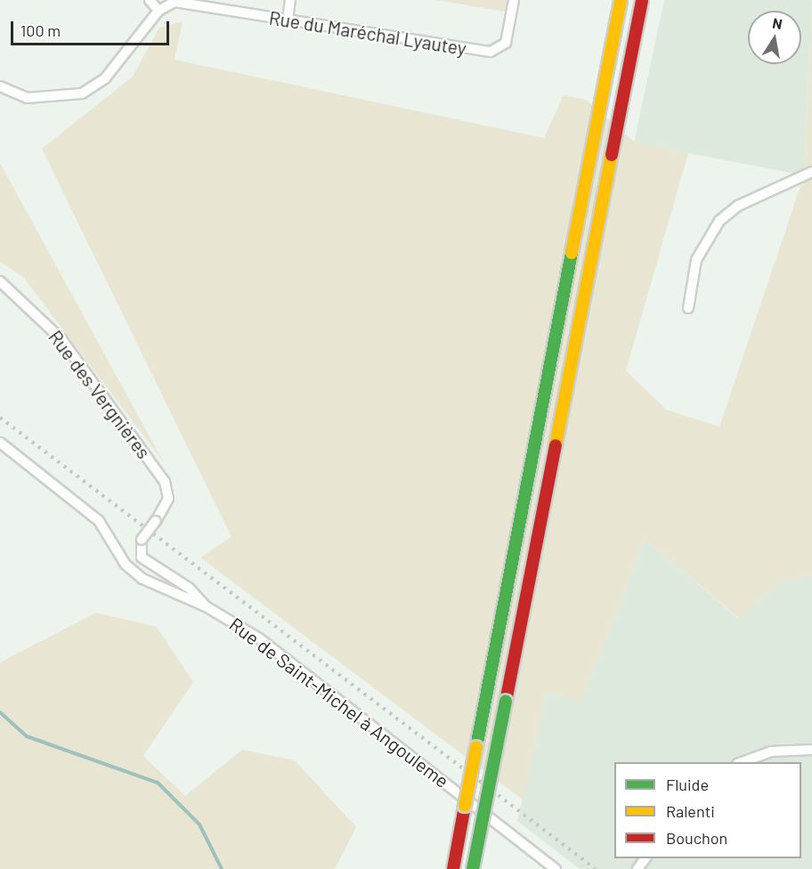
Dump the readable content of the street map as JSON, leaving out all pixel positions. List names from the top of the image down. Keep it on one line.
{"streets":{"street":["Rue du Maréchal Lyautey","Rue des Vergnières","Rue de Saint-Michel à Angouleme"]},"crossings":[["Rue des Vergnières","Rue de Saint-Michel à Angouleme"]],"legend":["Fluide","Ralenti","Bouchon"],"scale_bar":"100 m","north":"top"}
